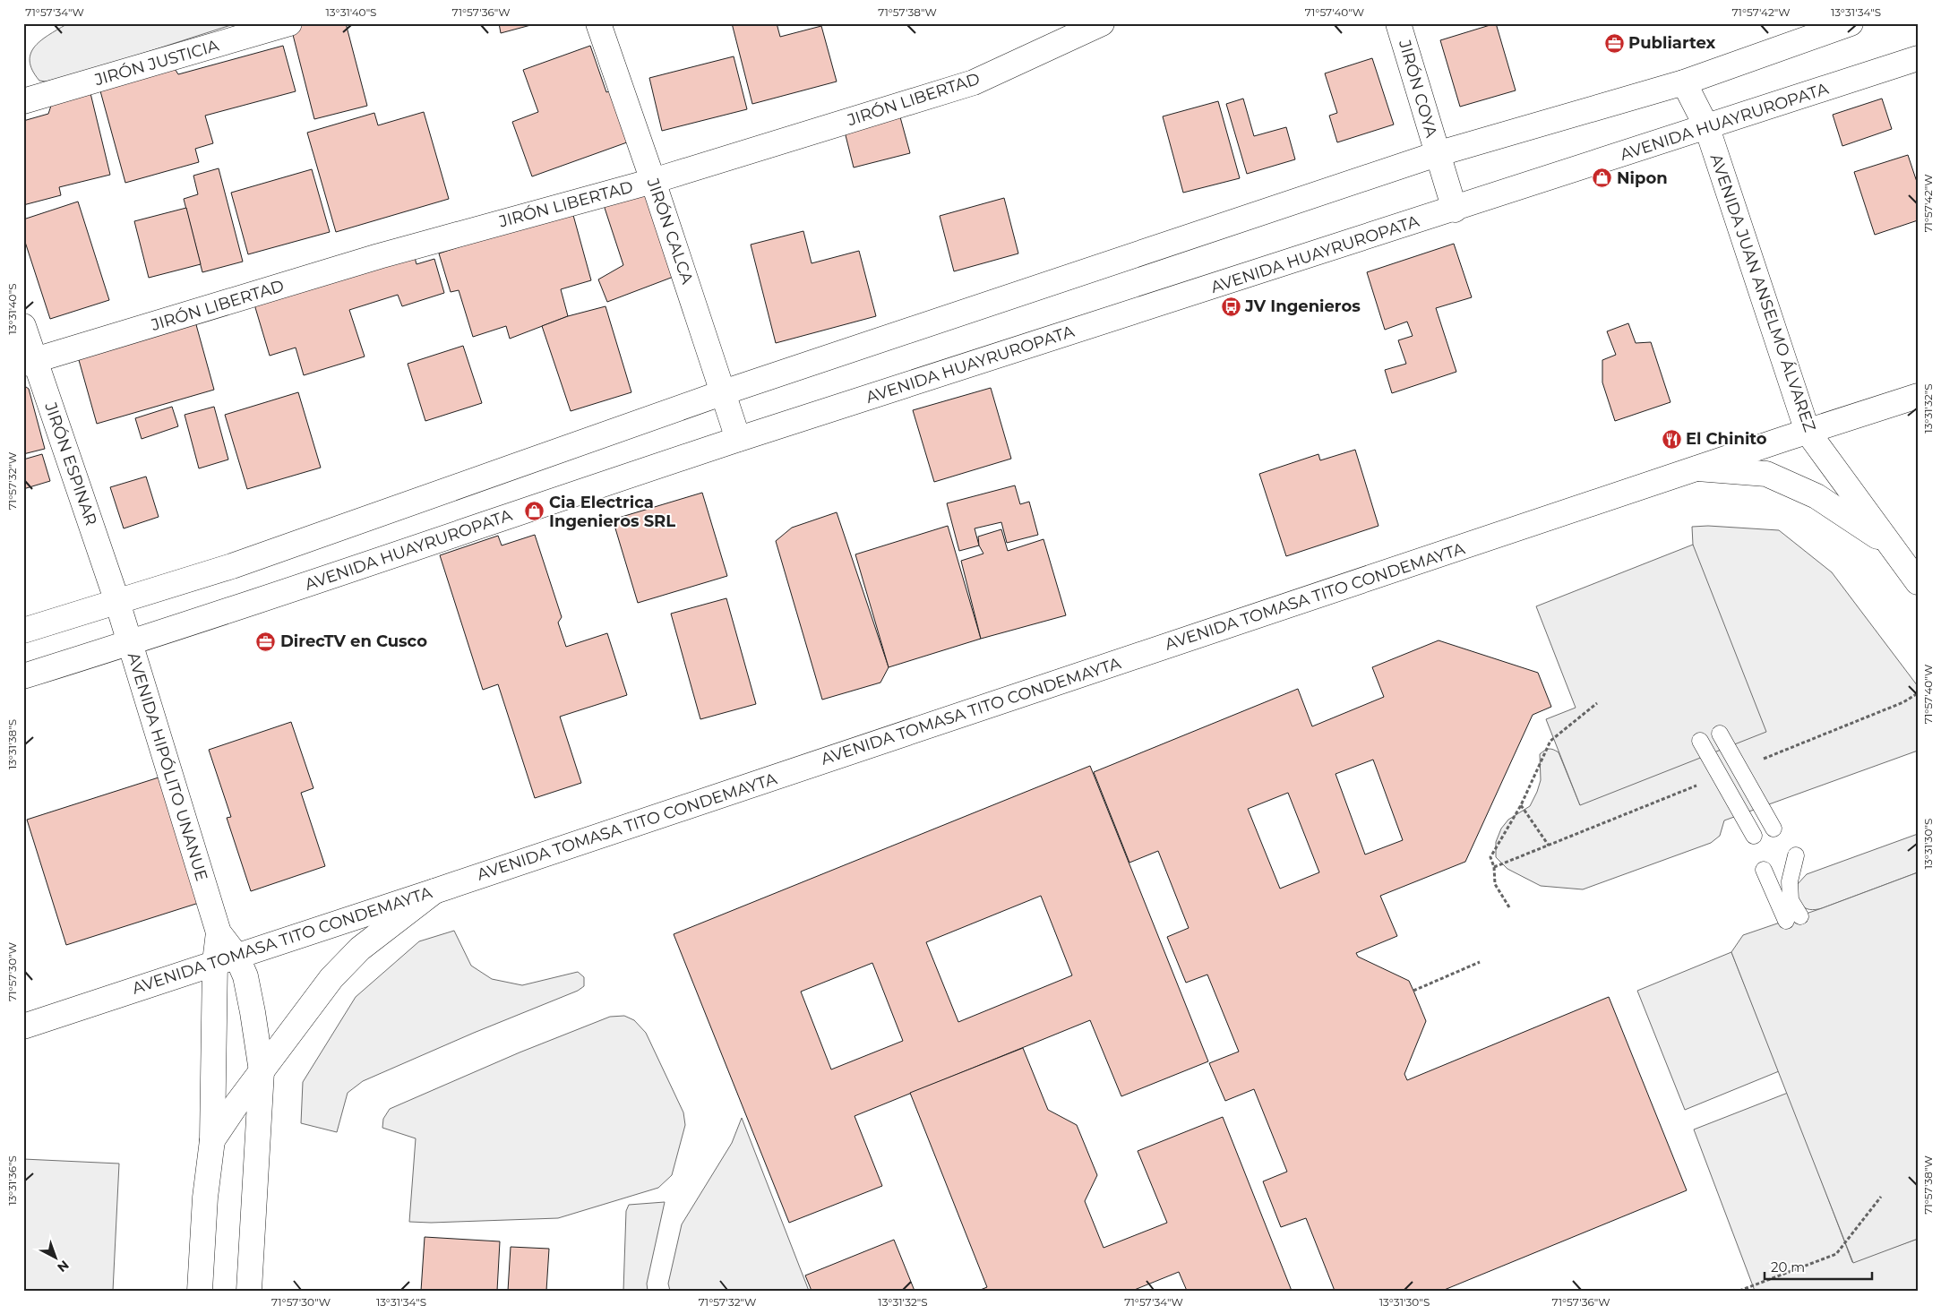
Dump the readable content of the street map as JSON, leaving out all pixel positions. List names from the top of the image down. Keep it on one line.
{"streets":{"street":["JIRÓN JUSTICIA","JIRÓN COYA","JIRÓN LIBERTAD","AVENIDA HUAYRUROPATA","JIRÓN CALCA","AVENIDA JUAN ANSELMO ÁLVAREZ","JIRÓN ESPINAR","AVENIDA TOMASA TITO CONDEMAYTA","AVENIDA HIPÓLITO UNANUE"]},"crossings":[["JIRÓN COYA","AVENIDA HUAYRUROPATA"],["JIRÓN LIBERTAD","JIRÓN CALCA"],["JIRÓN LIBERTAD","JIRÓN ESPINAR"],["AVENIDA HUAYRUROPATA","JIRÓN CALCA"],["AVENIDA HUAYRUROPATA","AVENIDA JUAN ANSELMO ÁLVAREZ"],["AVENIDA HUAYRUROPATA","AVENIDA HIPÓLITO UNANUE"],["AVENIDA JUAN ANSELMO ÁLVAREZ","AVENIDA TOMASA TITO CONDEMAYTA"],["JIRÓN ESPINAR","AVENIDA HIPÓLITO UNANUE"],["AVENIDA TOMASA TITO CONDEMAYTA","AVENIDA HIPÓLITO UNANUE"]],"places":{"office":["Publiartex","DirecTV en Cusco"],"shop":["Nipon","Cia Electrica Ingenieros SRL"],"bus stop":["JV Ingenieros"],"restaurant":["El Chinito"]},"scale_bar":"20 m","north":"bottom right","coordinates":["71°57'34\"W","13°31'40\"S","71°57'36\"W","71°57'38\"W","71°57'40\"W","71°57'42\"W","13°31'34\"S","13°31'32\"S","71°57'32\"W","13°31'38\"S","13°31'30\"S","71°57'30\"W","13°31'36\"S"]}
